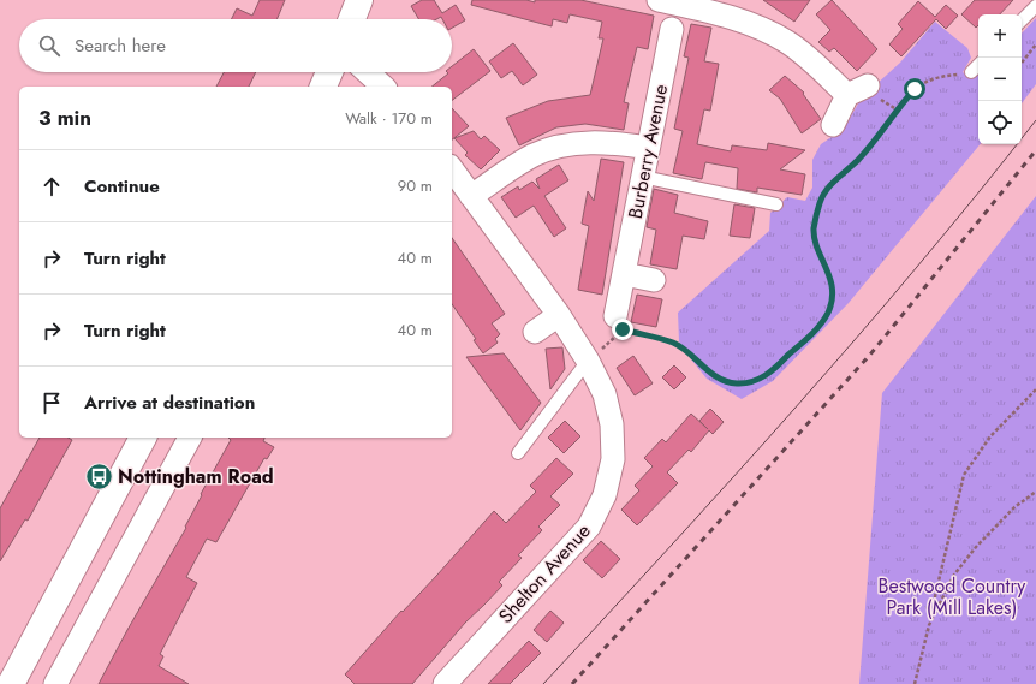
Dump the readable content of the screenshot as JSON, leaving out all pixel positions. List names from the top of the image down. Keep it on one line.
{"streets":{"street":["Burberry Avenue","Shelton Avenue"]},"parks":["Bestwood Country Park (Mill Lakes)"],"places":{"bus stop":["Nottingham Road"]},"page":{"map_buttons":["+","−"],"search":"Search here","heading":["3 min","Walk · 170 m"],"list":[["Continue","90 m"],["Turn right","40 m"],["Turn right","40 m"],"Arrive at destination"]}}
